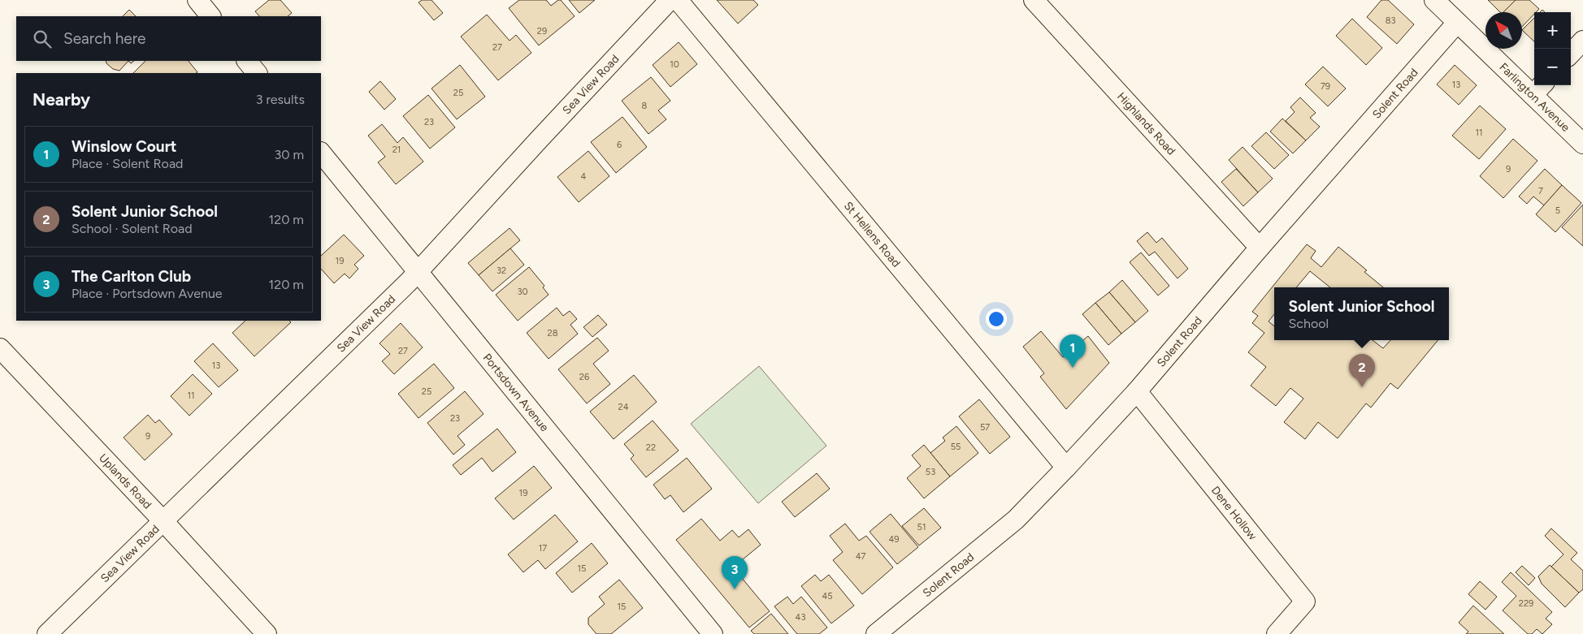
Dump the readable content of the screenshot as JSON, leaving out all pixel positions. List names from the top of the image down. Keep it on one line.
{"streets":{"street":["Sea View Road","Solent Road","Farlington Avenue","Highlands Road","St Hellens Road","Portsdown Avenue","Uplands Road","Dene Hollow"]},"crossings":[["Sea View Road","Portsdown Avenue"],["Sea View Road","Uplands Road"],["Solent Road","Farlington Avenue"],["Solent Road","Highlands Road"],["Solent Road","St Hellens Road"],["Solent Road","Dene Hollow"]],"house_numbers":["83","29","27","10","13","79","25","8","23","11","6","21","9","4","7","5","19","32","30","28","27","13","26","25","11","24","23","57","9","55","22","53","19","51","49","17","47","15","45","229","15","43"],"north":"top left","page":{"map_buttons":["+","−"],"search":"Search here","heading":["Nearby","3 results"],"list":[{"mark":"1","name":"Winslow Court","note":"Place · Solent Road","value":"30 m"},{"mark":"2","name":"Solent Junior School","note":"School · Solent Road","value":"120 m"},{"mark":"3","name":"The Carlton Club","note":"Place · Portsdown Avenue","value":"120 m"}],"popup":["Solent Junior School","School"],"pins":["1","2","3"]}}
